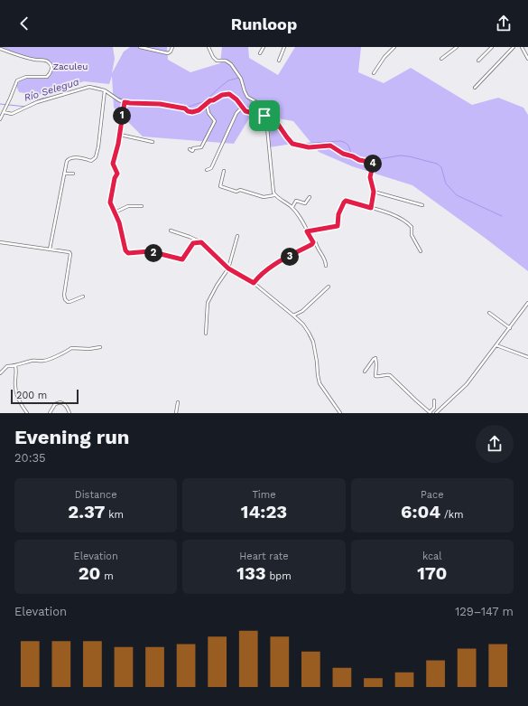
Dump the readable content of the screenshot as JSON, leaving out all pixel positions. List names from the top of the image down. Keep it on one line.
{"water":["Río Selegua"],"parks":["Zaculeu"],"scale_bar":"200 m","page":{"header":"Runloop","pins":["1","4","2","3"],"scale":"200 m","heading":["Evening run","20:35"],"stats":[["Distance","2.37 km"],["Time","14:23"],["Pace","6:04 /km"],["Elevation","20 m"],["Heart rate","133 bpm"],["kcal","170"]],"chart":["Elevation","129–147 m"]}}
